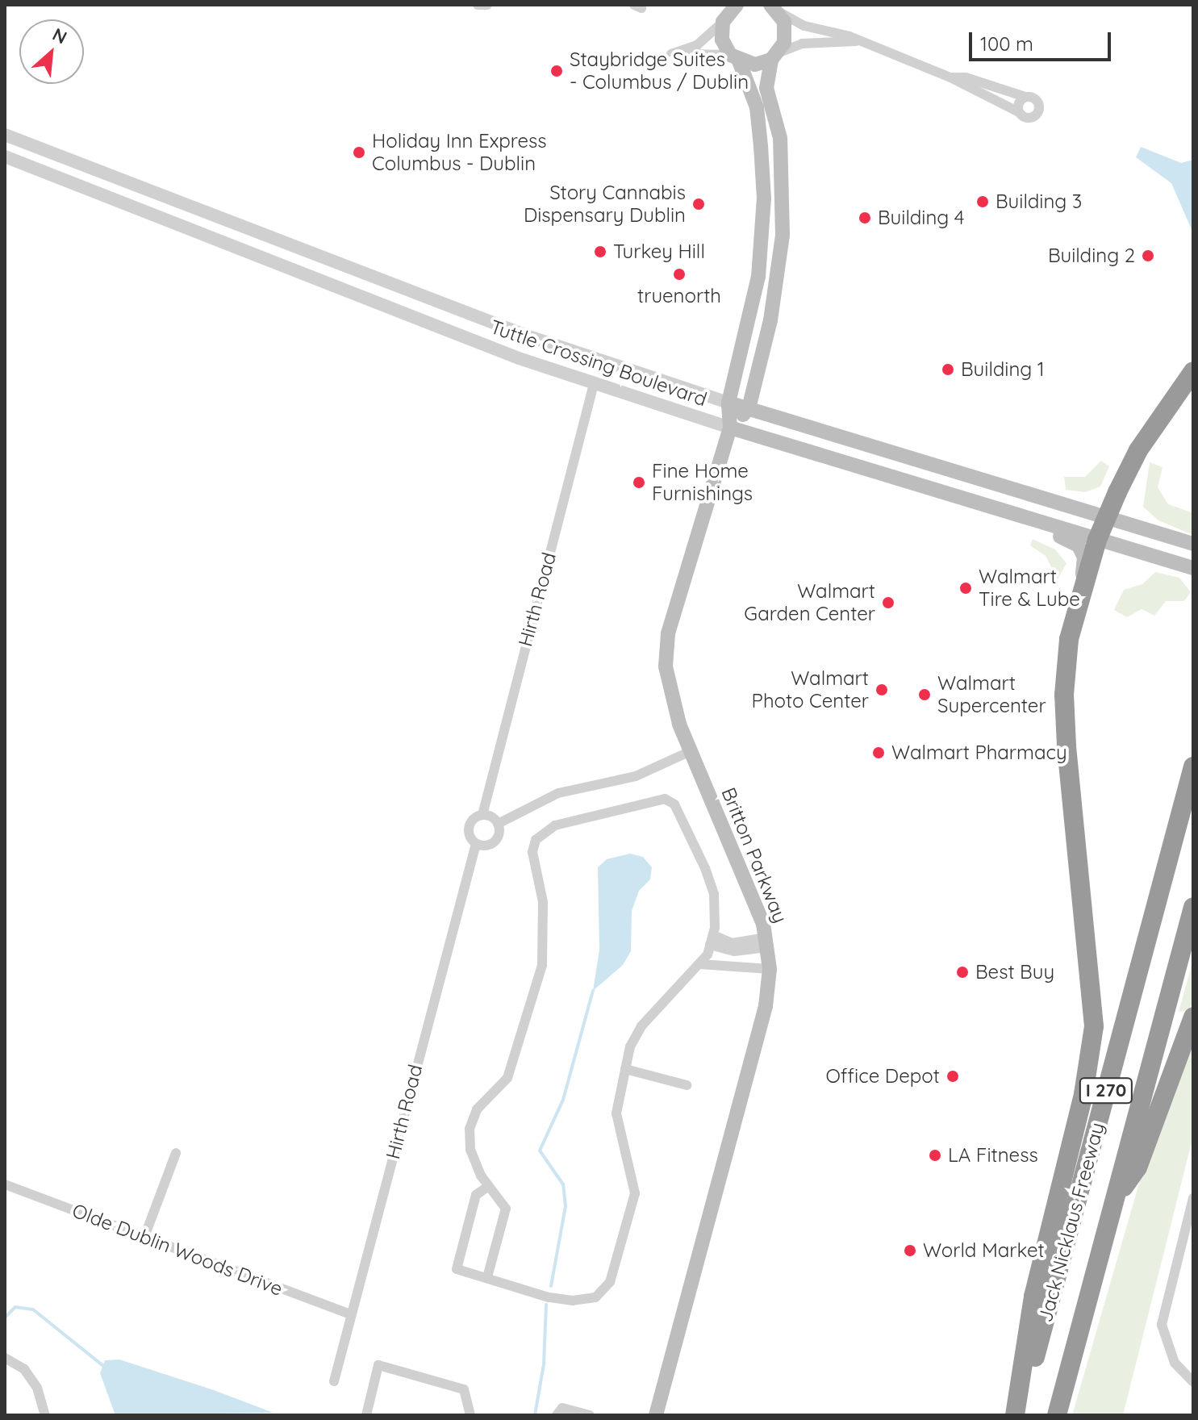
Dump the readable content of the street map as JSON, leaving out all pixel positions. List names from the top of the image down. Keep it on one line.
{"streets":{"highway":["I 270","Jack Nicklaus Freeway"],"main road":["Tuttle Crossing Boulevard","Britton Parkway"],"street":["Hirth Road","Olde Dublin Woods Drive"]},"crossings":[["Tuttle Crossing Boulevard","Hirth Road"],["Tuttle Crossing Boulevard","Britton Parkway"],["Hirth Road","Olde Dublin Woods Drive"]],"places":["Staybridge Suites - Columbus / Dublin","Holiday Inn Express Columbus - Dublin","Building 3","Story Cannabis Dispensary Dublin","Building 4","Turkey Hill","Building 2","truenorth","Building 1","Fine Home Furnishings","Walmart Tire & Lube","Walmart Garden Center","Walmart Photo Center","Walmart Supercenter","Walmart Pharmacy","Best Buy","Office Depot","LA Fitness","World Market"],"scale_bar":"100 m","north":"top right"}
